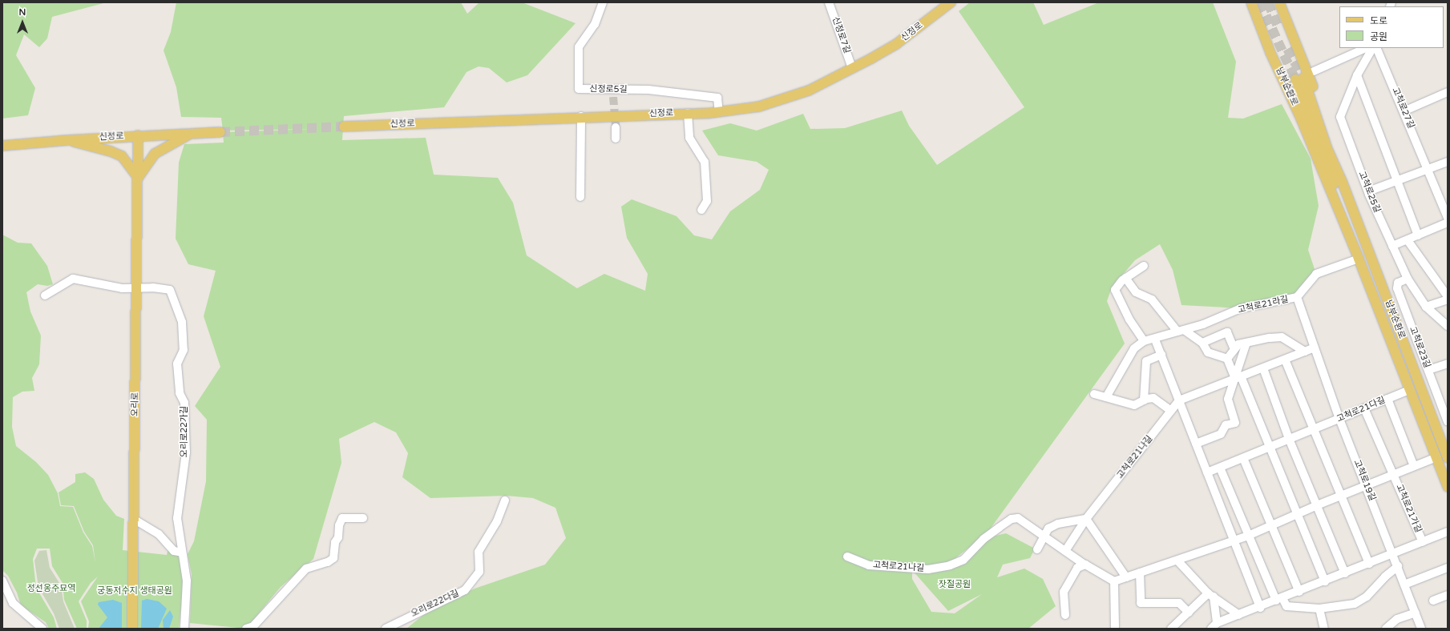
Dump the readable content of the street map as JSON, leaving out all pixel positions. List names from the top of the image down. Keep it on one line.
{"streets":{"main road":["신정로","남부순환로","오리로"],"street":["신정로7길","신정로5길","고척로27길","고척로25길","고척로21라길","고척로23길","고척로21다길","오리로22가길","고척로21나길","고척로19길","고척로21가길","오리로22다길"]},"crossings":[["신정로","신정로7길"],["신정로","신정로5길"],["신정로","오리로"],["남부순환로","고척로21라길"],["남부순환로","고척로21다길"],["고척로25길","고척로23길"],["고척로21라길","고척로19길"],["오리로","오리로22가길"],["고척로21다길","고척로19길"],["고척로19길","고척로21가길"]],"parks":["잣절공원","정선옹주묘역","궁동저수지 생태공원"],"legend":["도로","공원"],"north":"top"}
